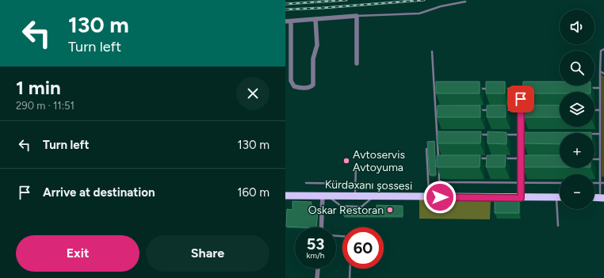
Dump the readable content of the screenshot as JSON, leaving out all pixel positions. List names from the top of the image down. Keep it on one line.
{"streets":{"main road":["Kürdəxanı şossesi"]},"places":["Avtoservis Avtoyuma","Oskar Restoran"],"page":{"turn":["130 m","Turn left"],"map_buttons":["+","−"],"heading":["1 min","290 m · 11:51"],"list":[{"name":"Turn left","value":"130 m"},{"name":"Arrive at destination","value":"160 m"}],"speed":"53 km/h","limit":"60","buttons":["Exit","Share"]}}
